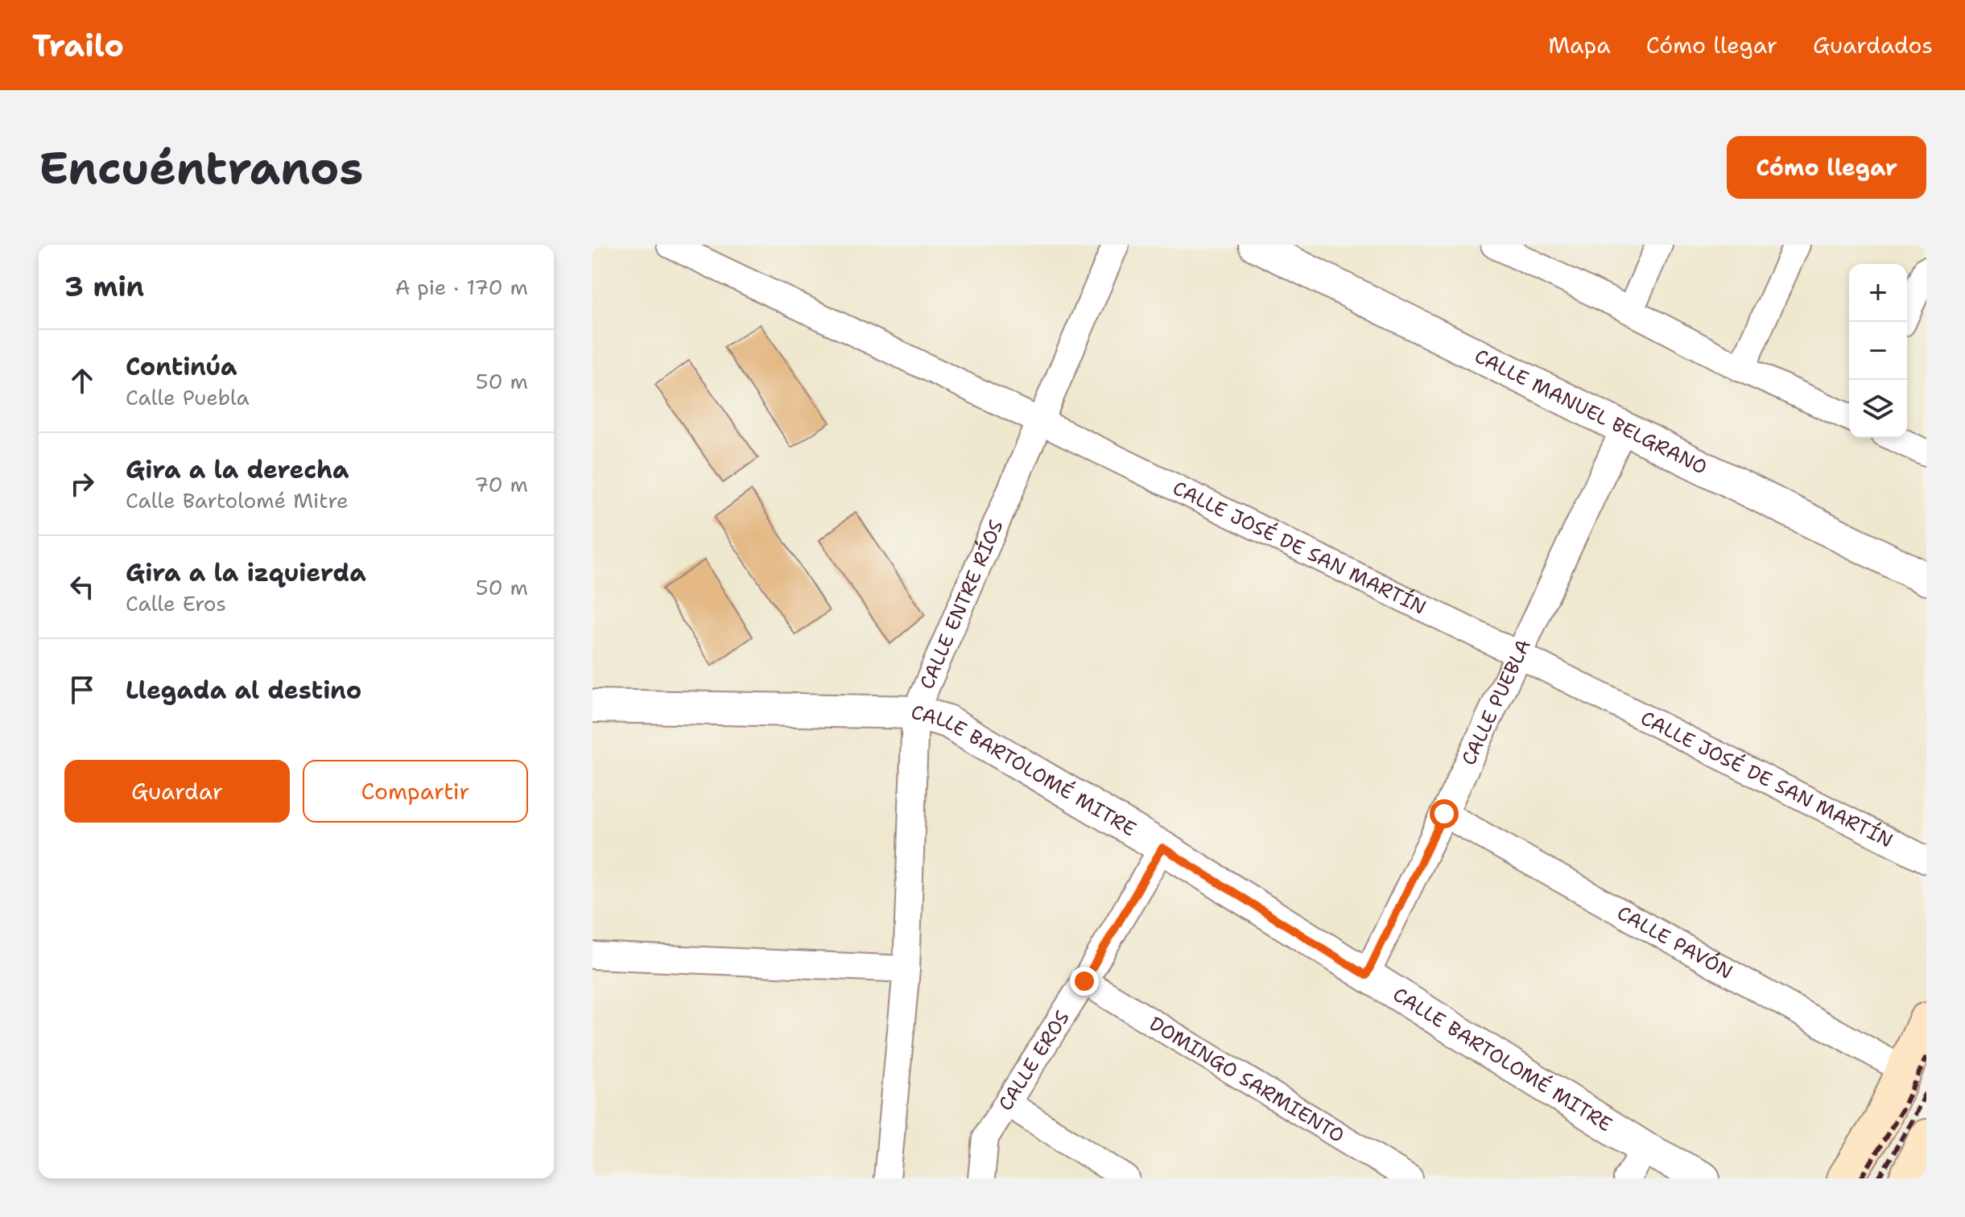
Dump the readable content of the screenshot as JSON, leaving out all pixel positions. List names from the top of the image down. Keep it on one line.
{"streets":{"street":["CALLE MANUEL BELGRANO","CALLE JOSÉ DE SAN MARTÍN","CALLE ENTRE RÍOS","CALLE PUEBLA","CALLE BARTOLOMÉ MITRE","CALLE PAVÓN","CALLE EROS","DOMINGO SARMIENTO"]},"crossings":[["CALLE MANUEL BELGRANO","CALLE PUEBLA"],["CALLE JOSÉ DE SAN MARTÍN","CALLE ENTRE RÍOS"],["CALLE JOSÉ DE SAN MARTÍN","CALLE PUEBLA"],["CALLE ENTRE RÍOS","CALLE BARTOLOMÉ MITRE"],["CALLE PUEBLA","CALLE BARTOLOMÉ MITRE"],["CALLE PUEBLA","CALLE PAVÓN"],["CALLE BARTOLOMÉ MITRE","CALLE EROS"],["CALLE EROS","DOMINGO SARMIENTO"]],"page":{"header":"Trailo","nav":["Mapa","Cómo llegar","Guardados"],"buttons":["Cómo llegar",["Guardar","Compartir"]],"title":"Encuéntranos","heading":["3 min","A pie · 170 m"],"map_buttons":["+","−"],"list":[["Continúa","Calle Puebla","50 m"],["Gira a la derecha","Calle Bartolomé Mitre","70 m"],["Gira a la izquierda","Calle Eros","50 m"],"Llegada al destino"]}}
